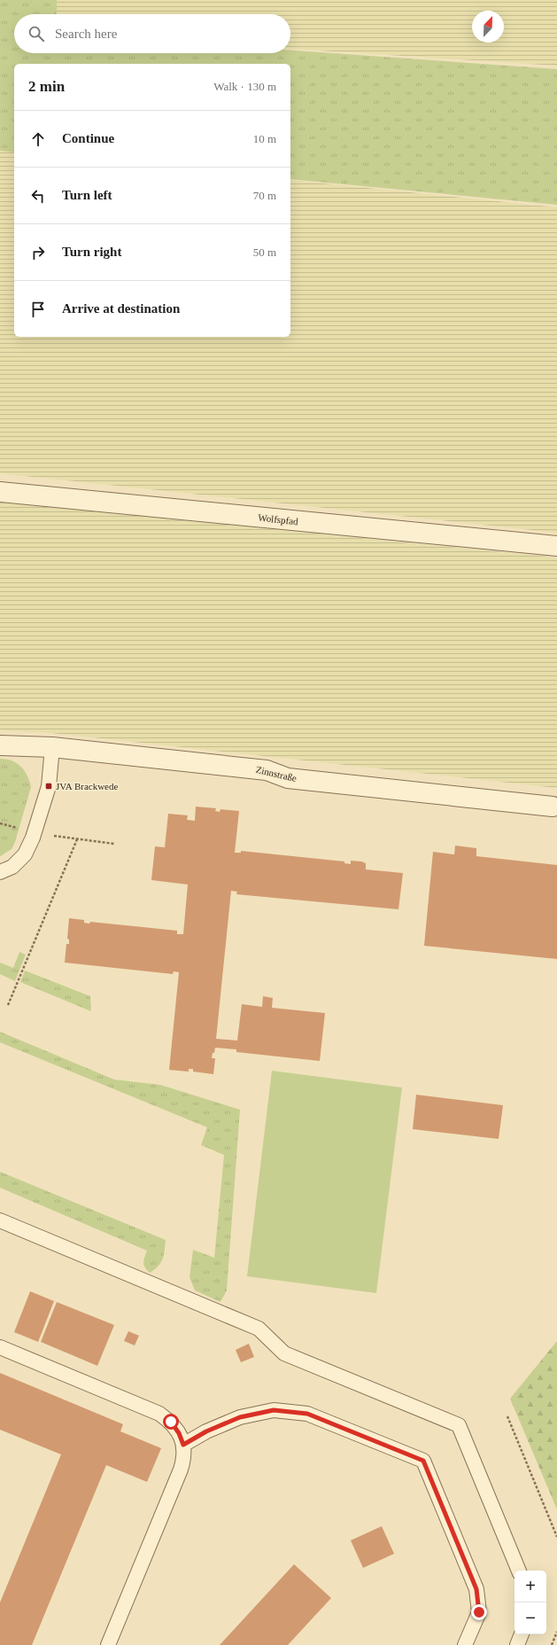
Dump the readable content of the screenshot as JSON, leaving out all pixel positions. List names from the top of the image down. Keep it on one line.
{"streets":{"street":["Wolfspfad","Zinnstraße"]},"places":{"transit":["JVA Brackwede"]},"north":"top right","page":{"search":"Search here","heading":["2 min","Walk · 130 m"],"list":[["Continue","10 m"],["Turn left","70 m"],["Turn right","50 m"],"Arrive at destination"],"map_buttons":["+","−"]}}
